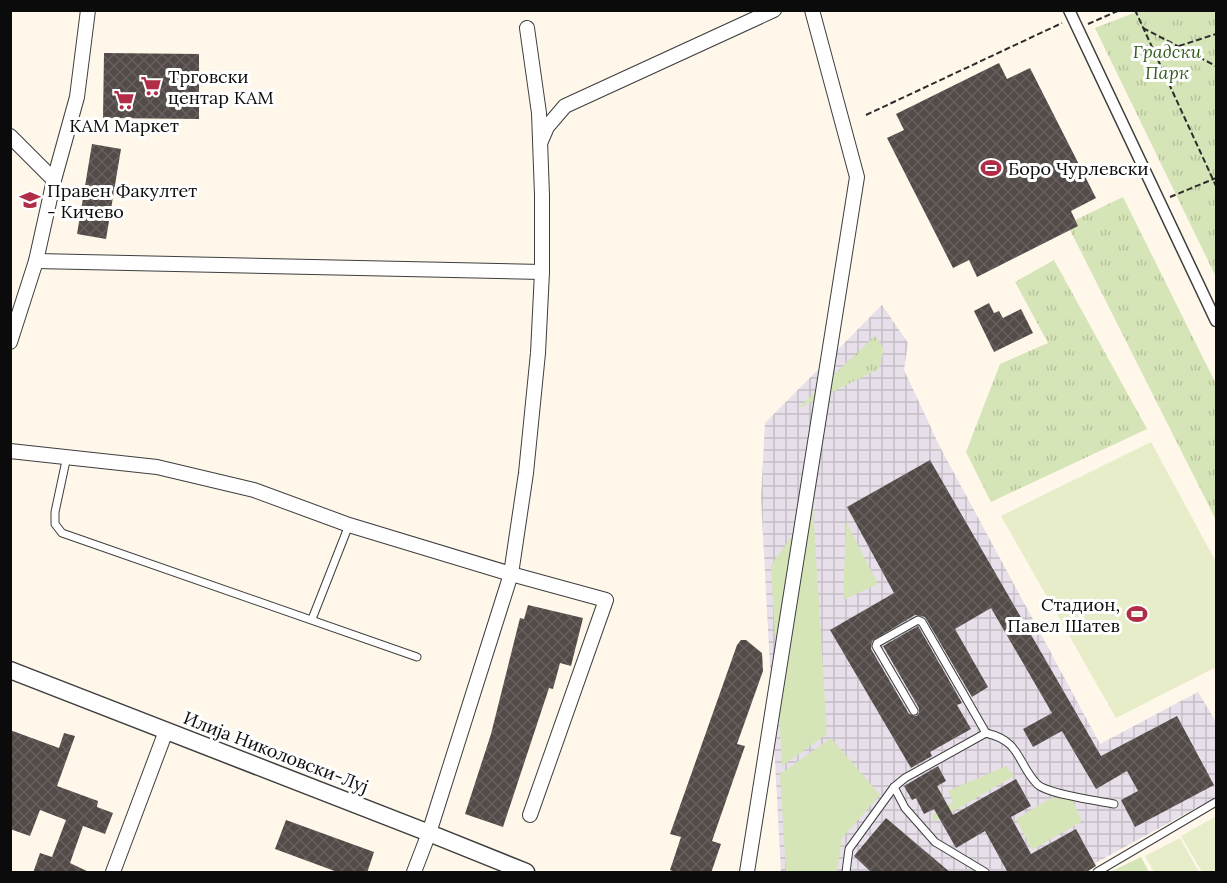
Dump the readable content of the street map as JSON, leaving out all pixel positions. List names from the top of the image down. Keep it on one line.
{"streets":{"street":["Илија Николовски-Луј"]},"parks":["Градски Парк"],"places":{"supermarket":["Трговски центар КАМ","КАМ Маркет"],"sports":["Боро Чурлевски","Стадион, Павел Шатев"],"school or university":["Правен Факултет - Кичево"]}}
